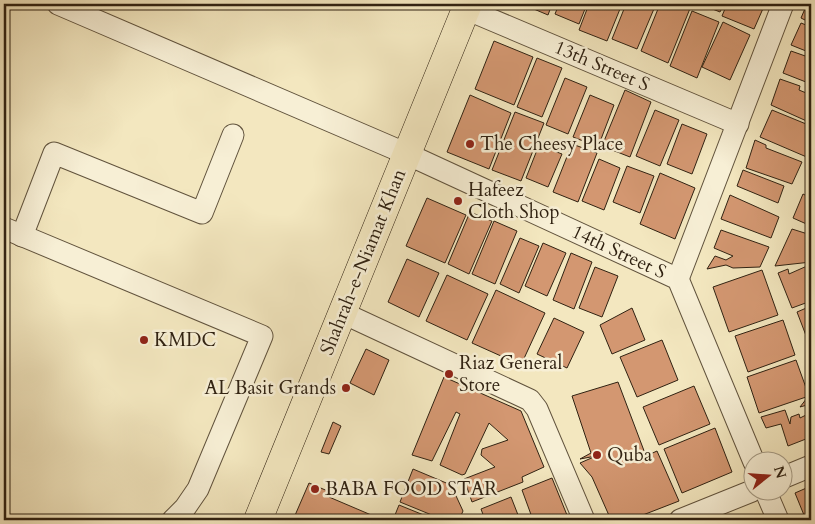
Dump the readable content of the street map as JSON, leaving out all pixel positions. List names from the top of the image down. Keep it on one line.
{"streets":{"main road":["Shahrah-e-Niamat Khan"],"street":["13th Street S","14th Street S"]},"crossings":[["13th Street S","Shahrah-e-Niamat Khan"],["14th Street S","Shahrah-e-Niamat Khan"]],"places":["The Cheesy Place","Hafeez Cloth Shop","KMDC","Riaz General Store","AL Basit Grands","Quba","BABA FOOD STAR"],"north":"right"}
